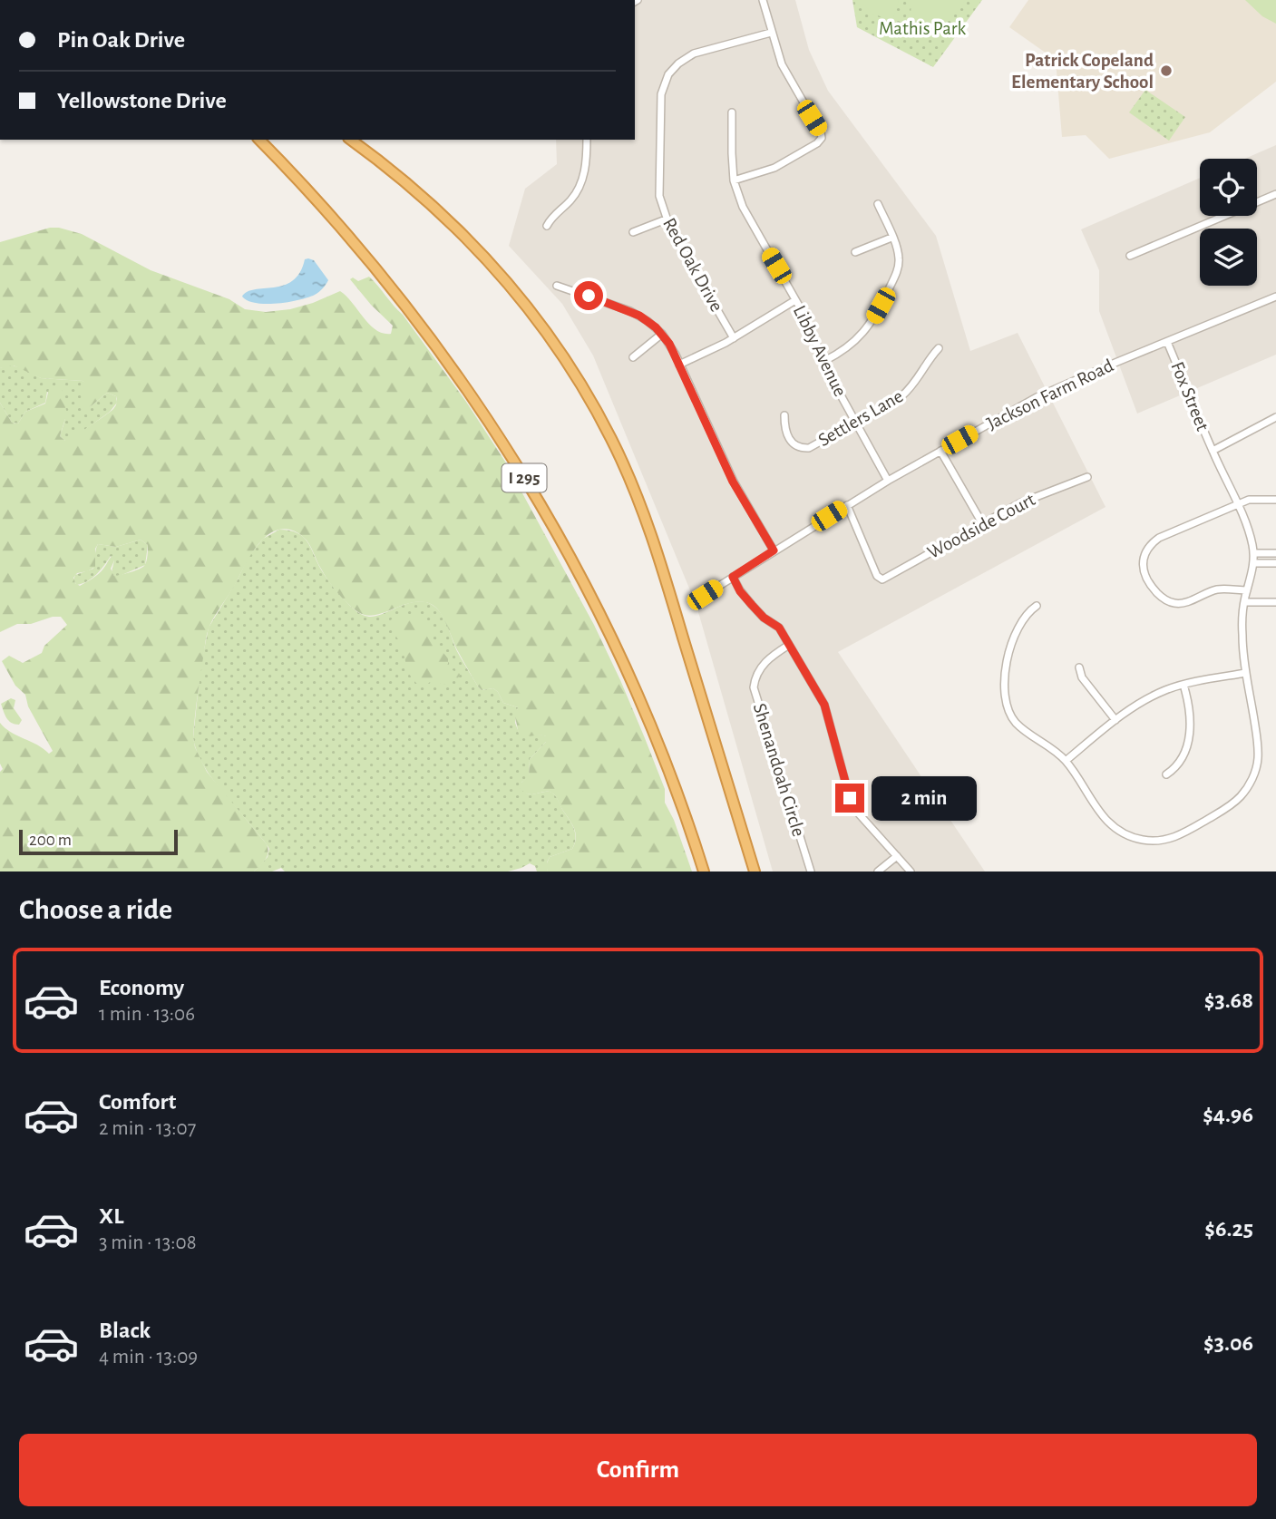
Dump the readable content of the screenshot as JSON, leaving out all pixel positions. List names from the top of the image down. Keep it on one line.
{"streets":{"highway":["I 295"],"street":["Red Oak Drive","Libby Avenue","Jackson Farm Road","Fox Street","Settlers Lane","Woodside Court","Shenandoah Circle"]},"crossings":[["Libby Avenue","Jackson Farm Road"],["Libby Avenue","Settlers Lane"],["Jackson Farm Road","Fox Street"],["Jackson Farm Road","Woodside Court"]],"parks":["Mathis Park"],"places":["Patrick Copeland Elementary School"],"scale_bar":"200 m","page":{"banner":["Pin Oak Drive","Yellowstone Drive"],"bubble":"2 min","scale":"200 m","heading":"Choose a ride","list":[{"name":"Economy","note":"1 min · 13:06","value":"$3.68"},{"name":"Comfort","note":"2 min · 13:07","value":"$4.96"},{"name":"XL","note":"3 min · 13:08","value":"$6.25"},{"name":"Black","note":"4 min · 13:09","value":"$3.06"}],"buttons":"Confirm"}}
